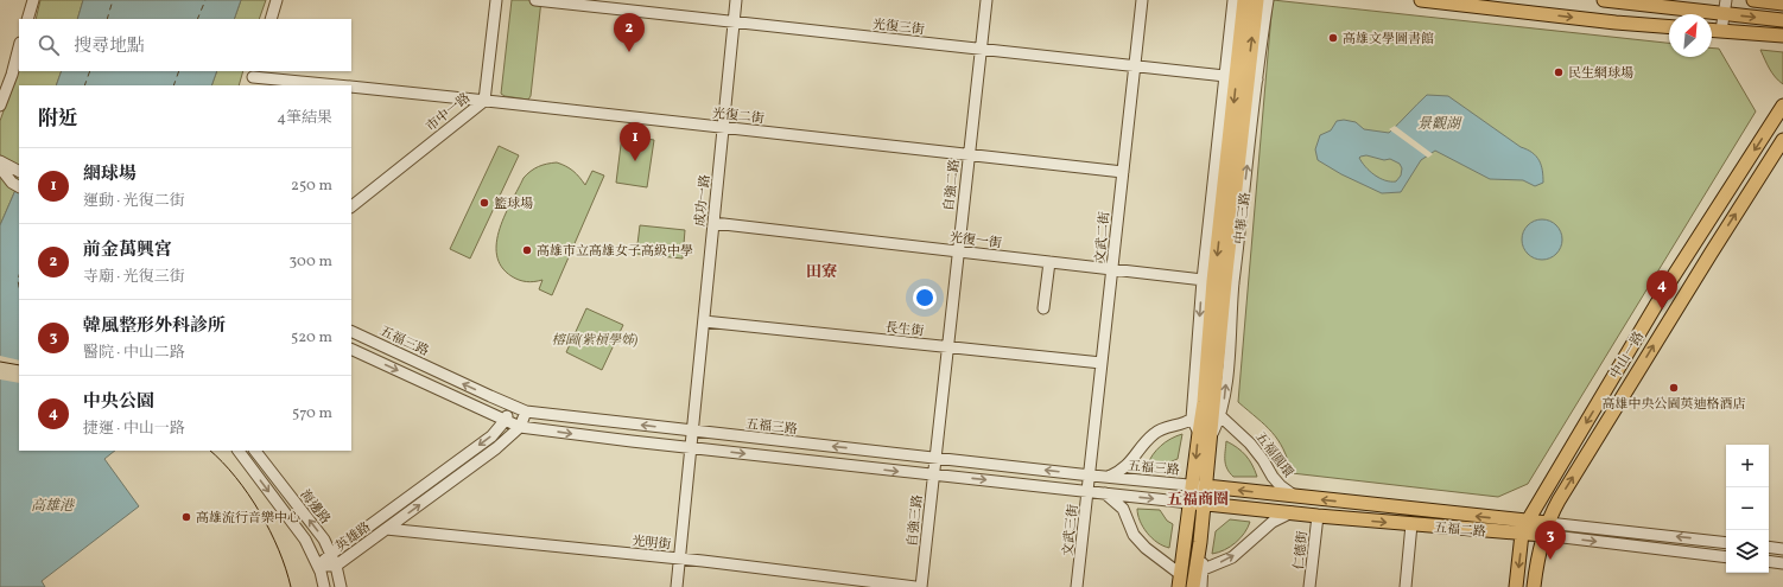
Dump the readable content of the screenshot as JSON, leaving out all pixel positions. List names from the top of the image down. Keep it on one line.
{"streets":{"main road":["中華三路","中山一路","五福二路"],"street":["光復三街","市中一路","光復二街","自強二路","成功一路","文武二街","光復一街","長生街","五福三路","五福圓環","海邊路","自強三路","文武三街","英雄路","光明街","仁德街"]},"crossings":[["光復三街","自強二路"],["光復三街","成功一路"],["光復三街","中華三路"],["光復三街","文武二街"],["市中一路","光復二街"],["光復二街","自強二路"],["光復二街","成功一路"],["光復二街","文武二街"],["自強二路","光復一街"],["自強二路","長生街"],["自強二路","五福三路"],["自強二路","自強三路"],["成功一路","光復一街"],["成功一路","長生街"],["成功一路","五福三路"],["中華三路","光復一街"],["中華三路","五福三路"],["中華三路","五福圓環"],["中華三路","五福二路"],["文武二街","光復一街"],["文武二街","長生街"],["文武二街","五福三路"],["文武二街","文武三街"],["五福三路","自強三路"],["五福三路","五福二路"],["五福三路","文武三街"],["五福三路","英雄路"],["中山一路","五福二路"],["五福圓環","五福二路"],["海邊路","英雄路"],["五福二路","仁德街"],["英雄路","光明街"]],"districts":["田寮","五福商圈"],"water":["景觀湖","高雄港"],"parks":["榕園(紫槓學姊)"],"places":["高雄文學圖書館","民生網球場","籃球場","高雄市立高雄女子高級中學","高雄中央公園英迪格酒店","高雄流行音樂中心"],"north":"top right","page":{"pins":["2","1","4","3"],"search":"搜尋地點","heading":["附近","4筆結果"],"list":[{"mark":"1","name":"網球場","note":"運動 · 光復二街","value":"250 m"},{"mark":"2","name":"前金萬興宮","note":"寺廟 · 光復三街","value":"300 m"},{"mark":"3","name":"韓風整形外科診所","note":"醫院 · 中山二路","value":"520 m"},{"mark":"4","name":"中央公園","note":"捷運 · 中山一路","value":"570 m"}],"map_buttons":["+","−"]}}
